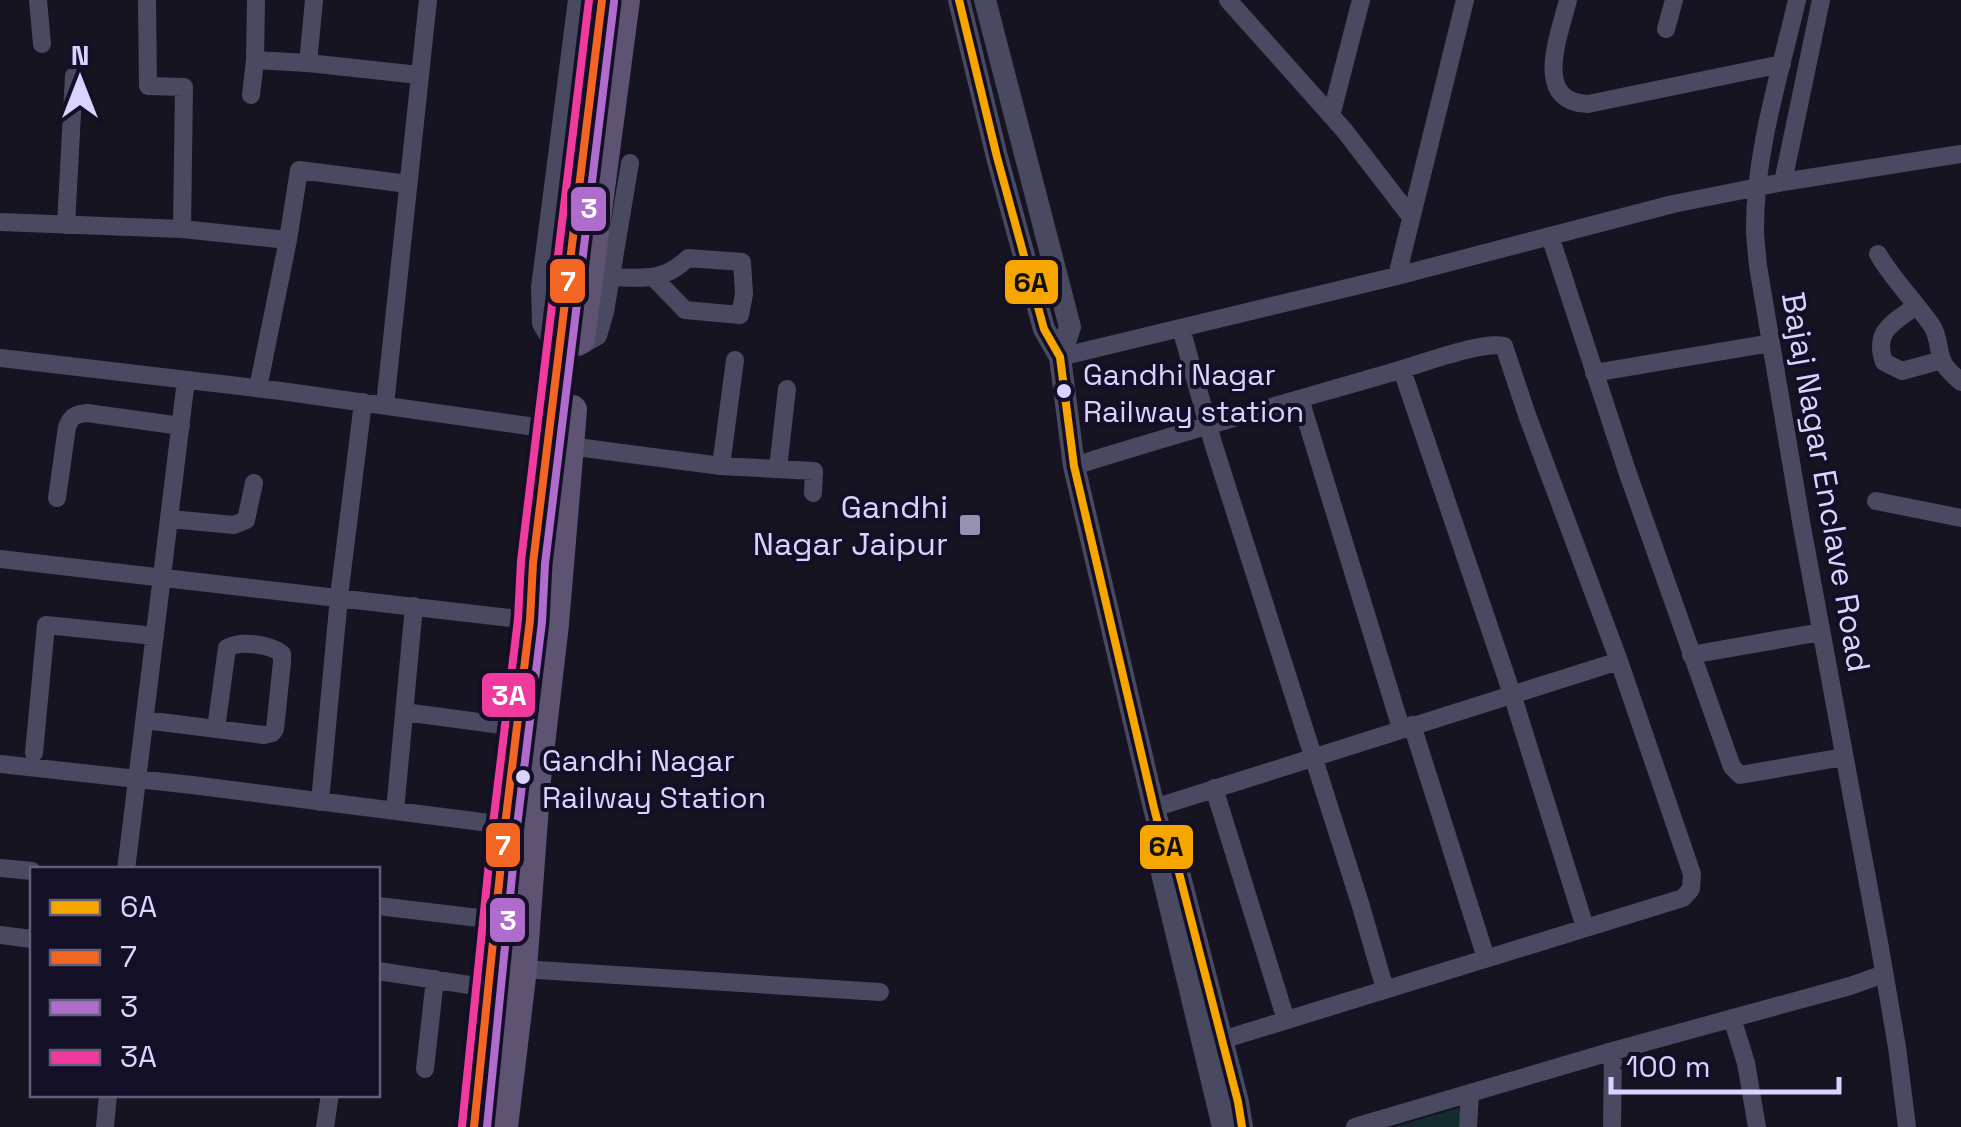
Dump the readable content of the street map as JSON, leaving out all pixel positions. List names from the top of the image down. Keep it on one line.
{"streets":{"street":["Bajaj Nagar Enclave Road"]},"places":{"other":["Gandhi Nagar Railway station","Gandhi Nagar Railway Station"],"transit":["Gandhi Nagar Jaipur"]},"lines":["transit line 6A","transit line 7","transit line 3A","transit line 3"],"legend":["6A","7","3","3A"],"scale_bar":"100 m","north":"top"}
